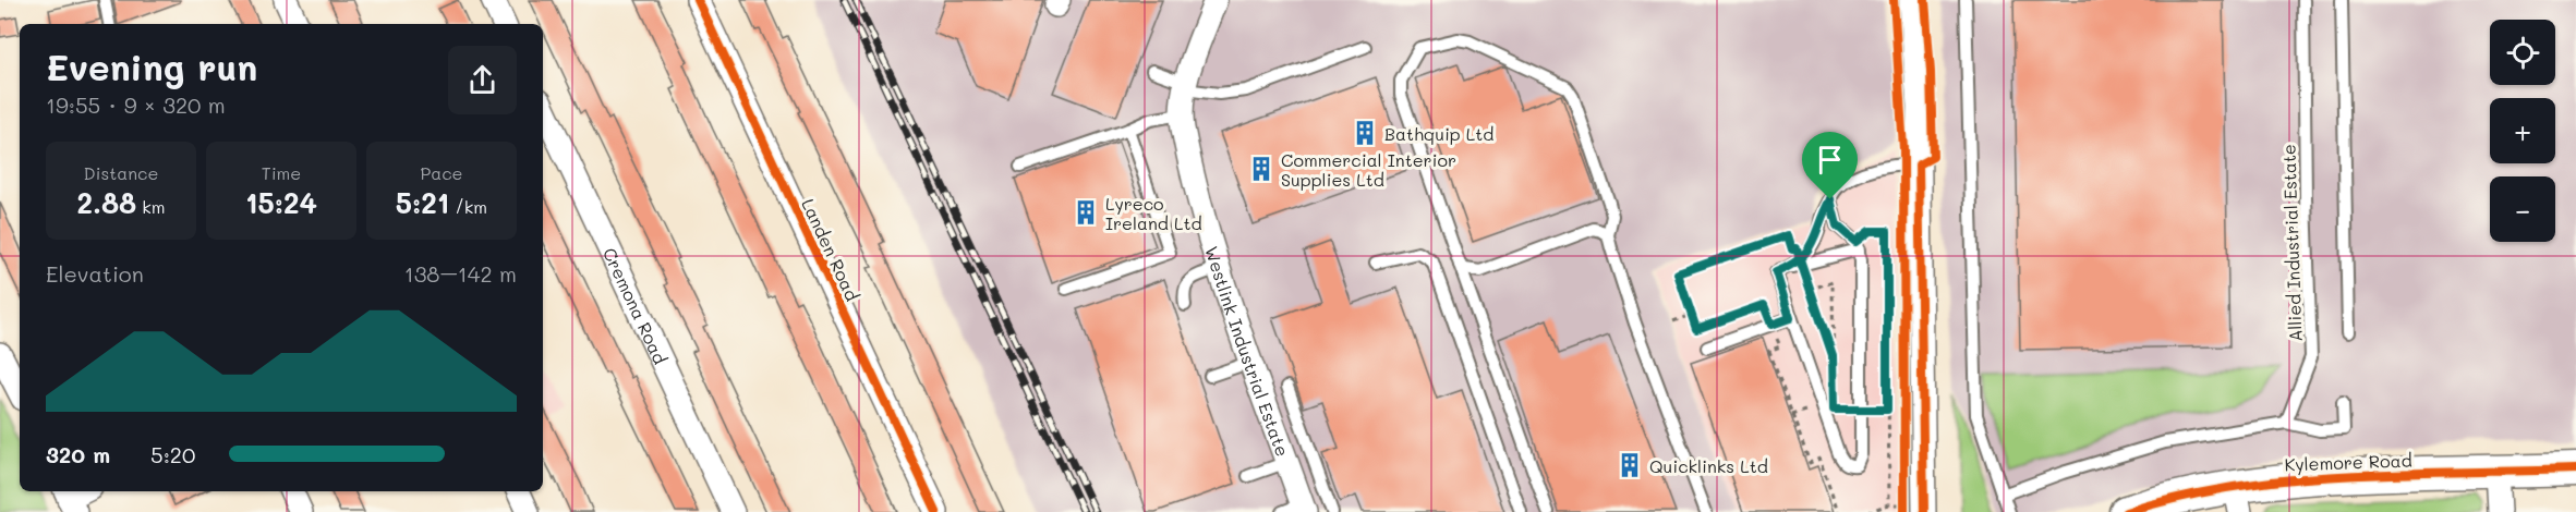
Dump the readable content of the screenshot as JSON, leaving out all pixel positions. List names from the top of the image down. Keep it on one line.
{"streets":{"main road":["Kylemore Road"],"street":["Landen Road","Cremona Road","Westlink Industrial Estate"],"lane":["Allied Industrial Estate"]},"places":{"building":["Bathquip Ltd","Commercial Interior Supplies Ltd","Lyreco Ireland Ltd","Quicklinks Ltd"]},"page":{"map_buttons":["+","−"],"heading":["Evening run","19:55 · 9 × 320 m"],"stats":[["Distance","2.88 km"],["Time","15:24"],["Pace","5:21 /km"]],"chart":["Elevation","138–142 m"],"list":[{"name":"320 m","note":"5:20"}]}}
